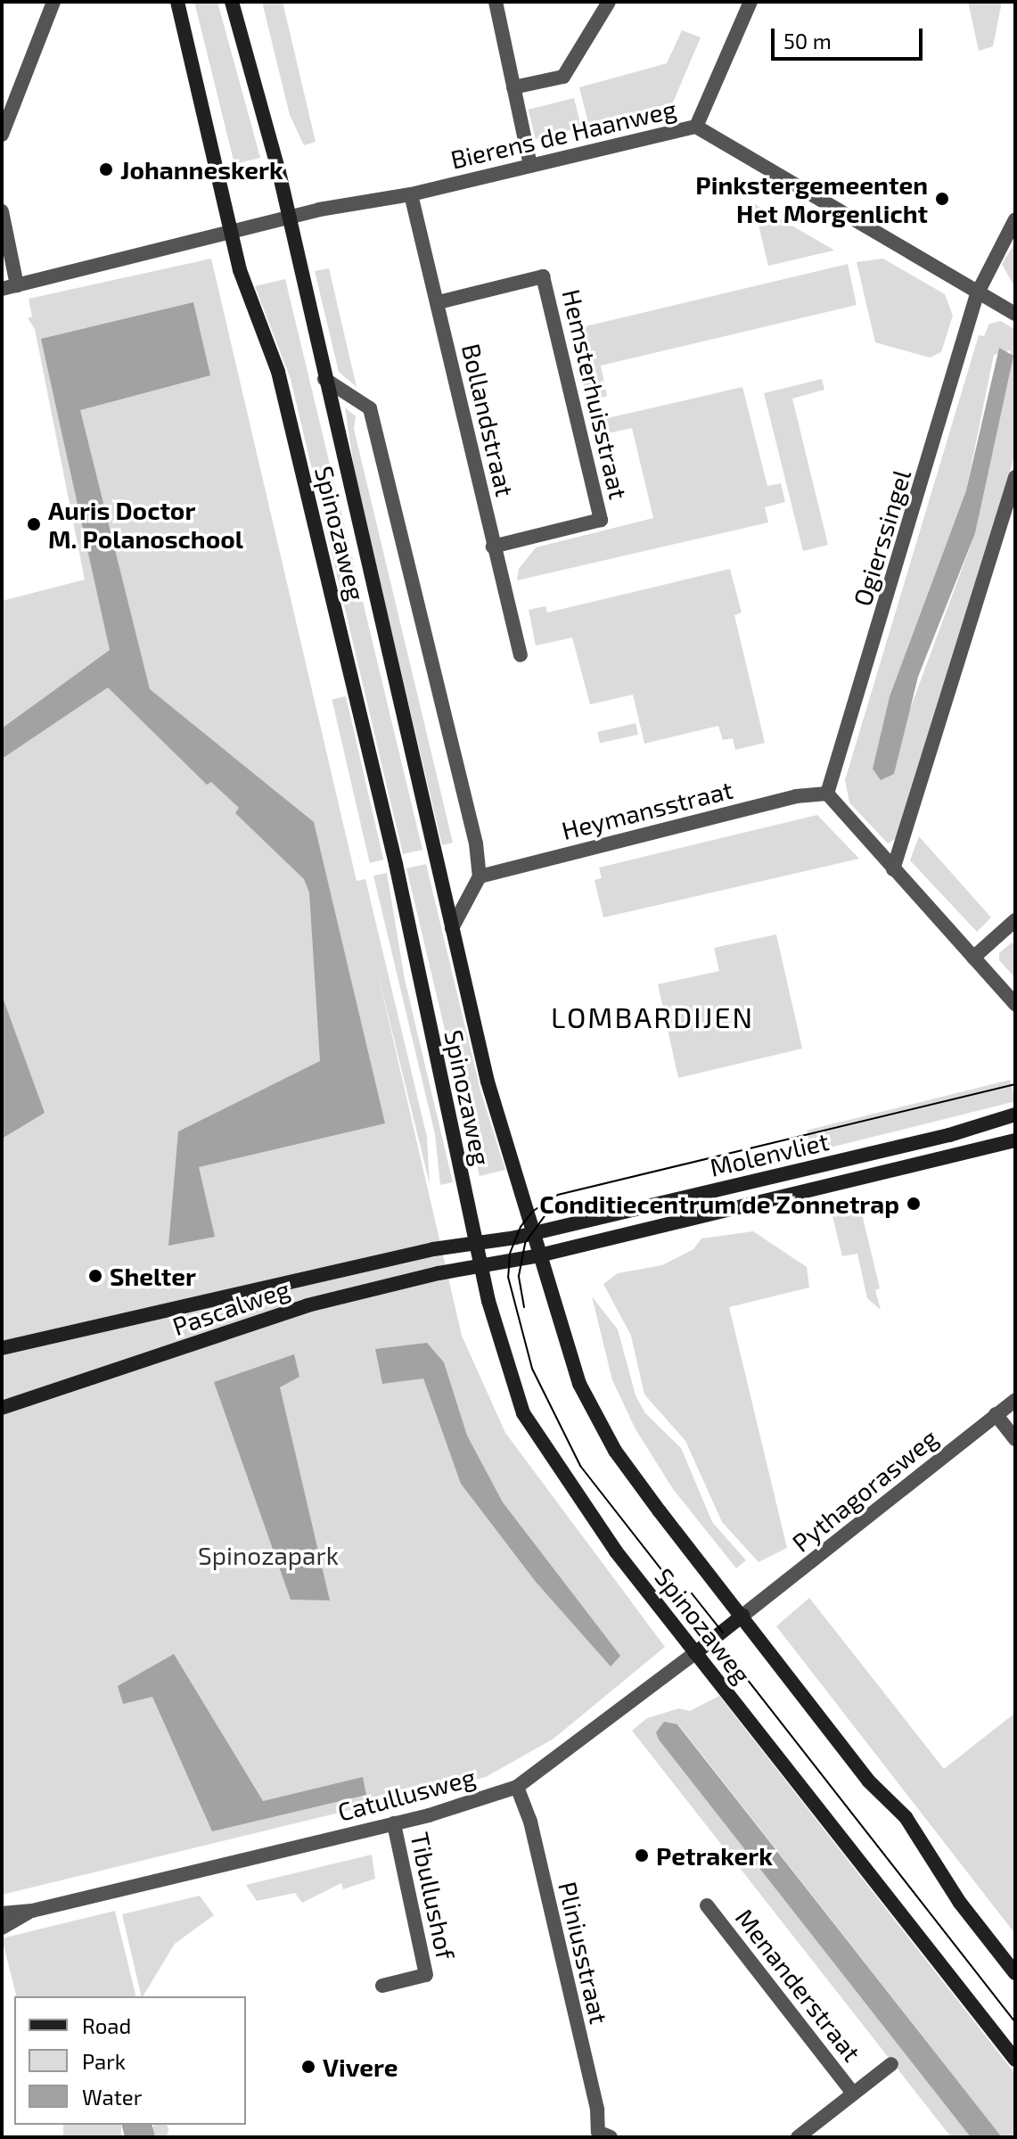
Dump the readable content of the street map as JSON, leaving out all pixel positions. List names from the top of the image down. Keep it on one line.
{"streets":{"main road":["Spinozaweg","Molenvliet","Pascalweg","Catullusweg"],"street":["Bierens de Haanweg","Hemsterhuisstraat","Bollandstraat","Ogierssingel","Heymansstraat","Pythagorasweg","Tibullushof","Pliniusstraat","Menanderstraat"]},"crossings":[["Bierens de Haanweg","Bollandstraat"],["Bierens de Haanweg","Spinozaweg"],["Bierens de Haanweg","Ogierssingel"],["Hemsterhuisstraat","Bollandstraat"],["Spinozaweg","Molenvliet"],["Spinozaweg","Pascalweg"],["Spinozaweg","Pythagorasweg"],["Spinozaweg","Catullusweg"],["Ogierssingel","Heymansstraat"],["Molenvliet","Pascalweg"],["Pythagorasweg","Catullusweg"],["Catullusweg","Tibullushof"],["Catullusweg","Pliniusstraat"]],"districts":["LOMBARDIJEN"],"parks":["Spinozapark"],"places":["Johanneskerk","Pinkstergemeenten Het Morgenlicht","Auris Doctor M. Polanoschool","Conditiecentrum de Zonnetrap","Shelter","Petrakerk","Vivere"],"legend":["Road","Park","Water"],"scale_bar":"50 m"}
